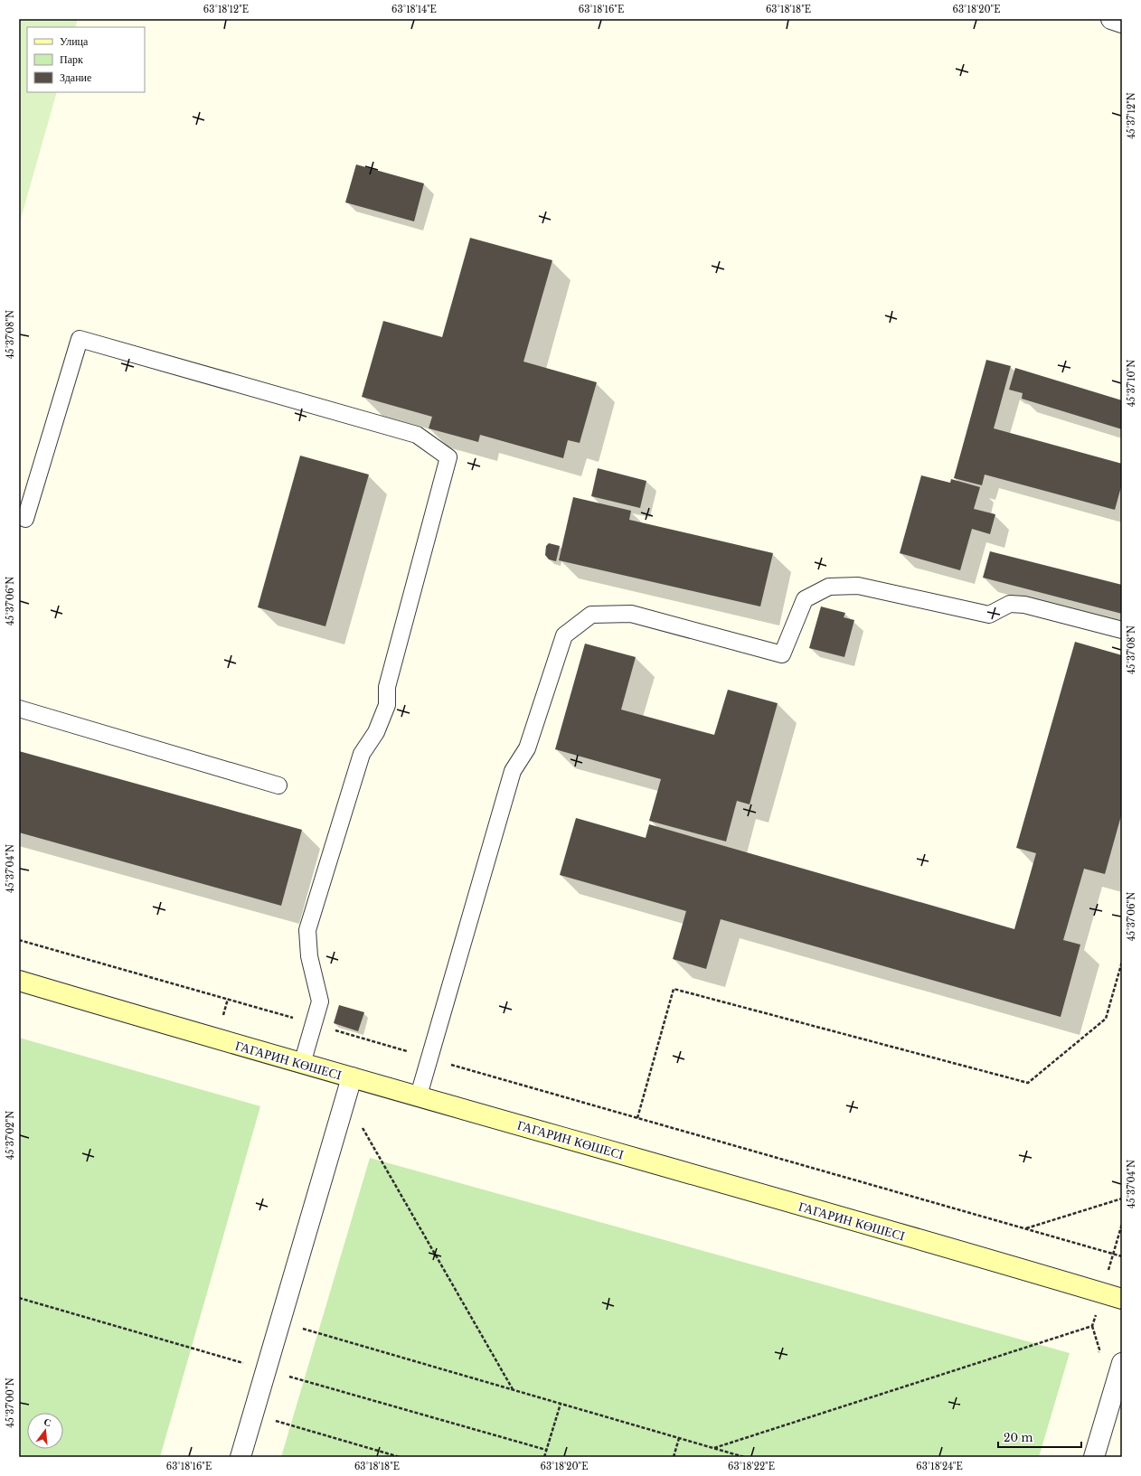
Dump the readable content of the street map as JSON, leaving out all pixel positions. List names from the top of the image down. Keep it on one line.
{"streets":{"main road":["ГАГАРИН КӨШЕСІ"]},"legend":["Улица","Парк","Здание"],"scale_bar":"20 m","north":"top","coordinates":["63°18'12\"E","63°18'14\"E","63°18'16\"E","63°18'18\"E","63°18'20\"E","45°37'12\"N","45°37'08\"N","45°37'10\"N","45°37'06\"N","45°37'04\"N","45°37'02\"N","45°37'00\"N","63°18'22\"E","63°18'24\"E"]}
